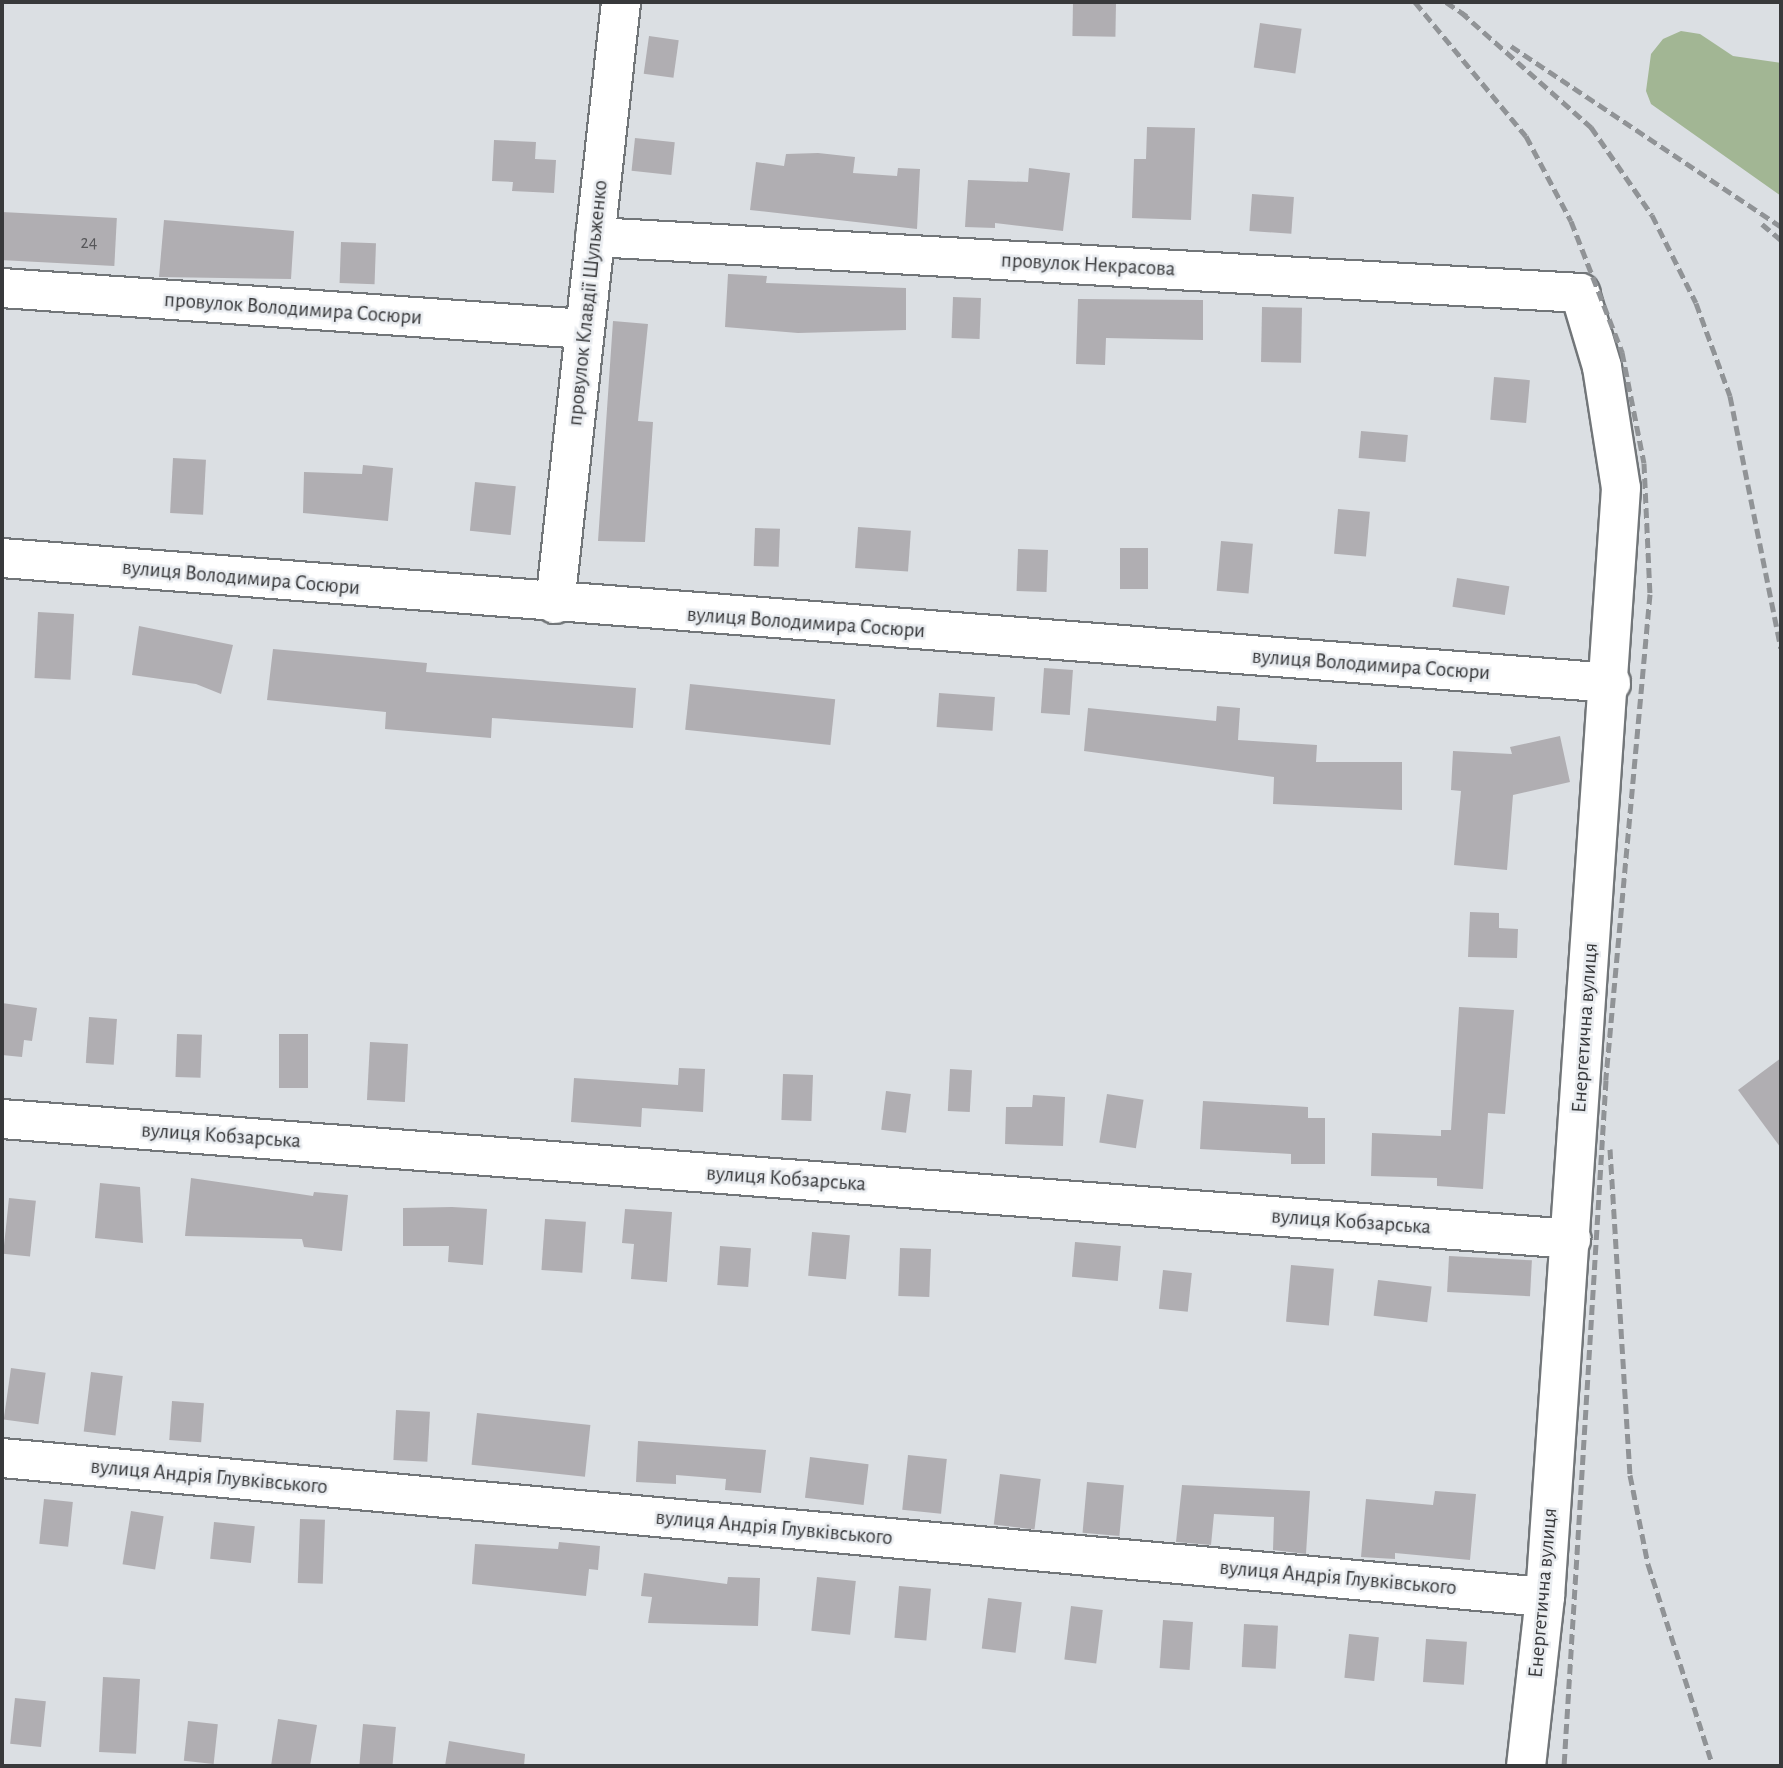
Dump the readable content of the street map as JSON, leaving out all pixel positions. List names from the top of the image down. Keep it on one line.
{"streets":{"street":["провулок Некрасова","провулок Клавдії Шульженко","провулок Володимира Сосюри","вулиця Володимира Сосюри","Енергетична вулиця","вулиця Кобзарська","вулиця Андрія Глувківського"]},"crossings":[["провулок Некрасова","провулок Клавдії Шульженко"],["провулок Некрасова","Енергетична вулиця"],["провулок Клавдії Шульженко","провулок Володимира Сосюри"],["провулок Клавдії Шульженко","вулиця Володимира Сосюри"],["вулиця Володимира Сосюри","Енергетична вулиця"],["Енергетична вулиця","вулиця Кобзарська"],["Енергетична вулиця","вулиця Андрія Глувківського"]],"house_numbers":["24"]}
